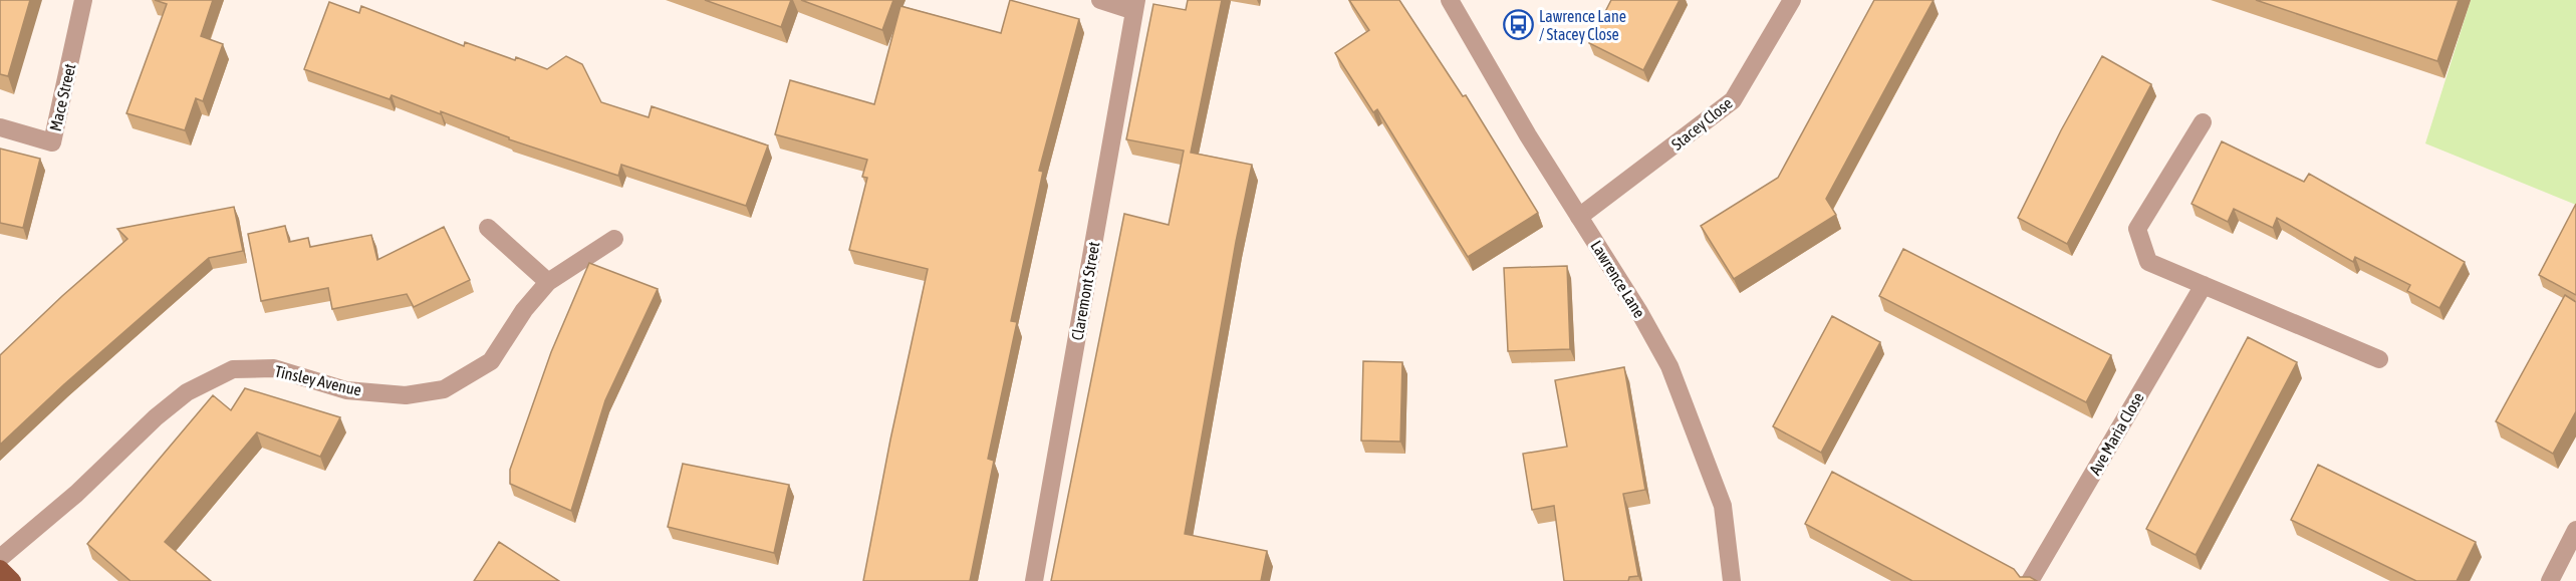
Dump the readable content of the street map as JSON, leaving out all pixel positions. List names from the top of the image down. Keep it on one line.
{"streets":{"street":["Mace Street","Stacey Close","Lawrence Lane","Claremont Street","Tinsley Avenue","Ave Maria Close"]},"crossings":[["Stacey Close","Lawrence Lane"]],"places":{"bus stop":["Lawrence Lane / Stacey Close"]}}
